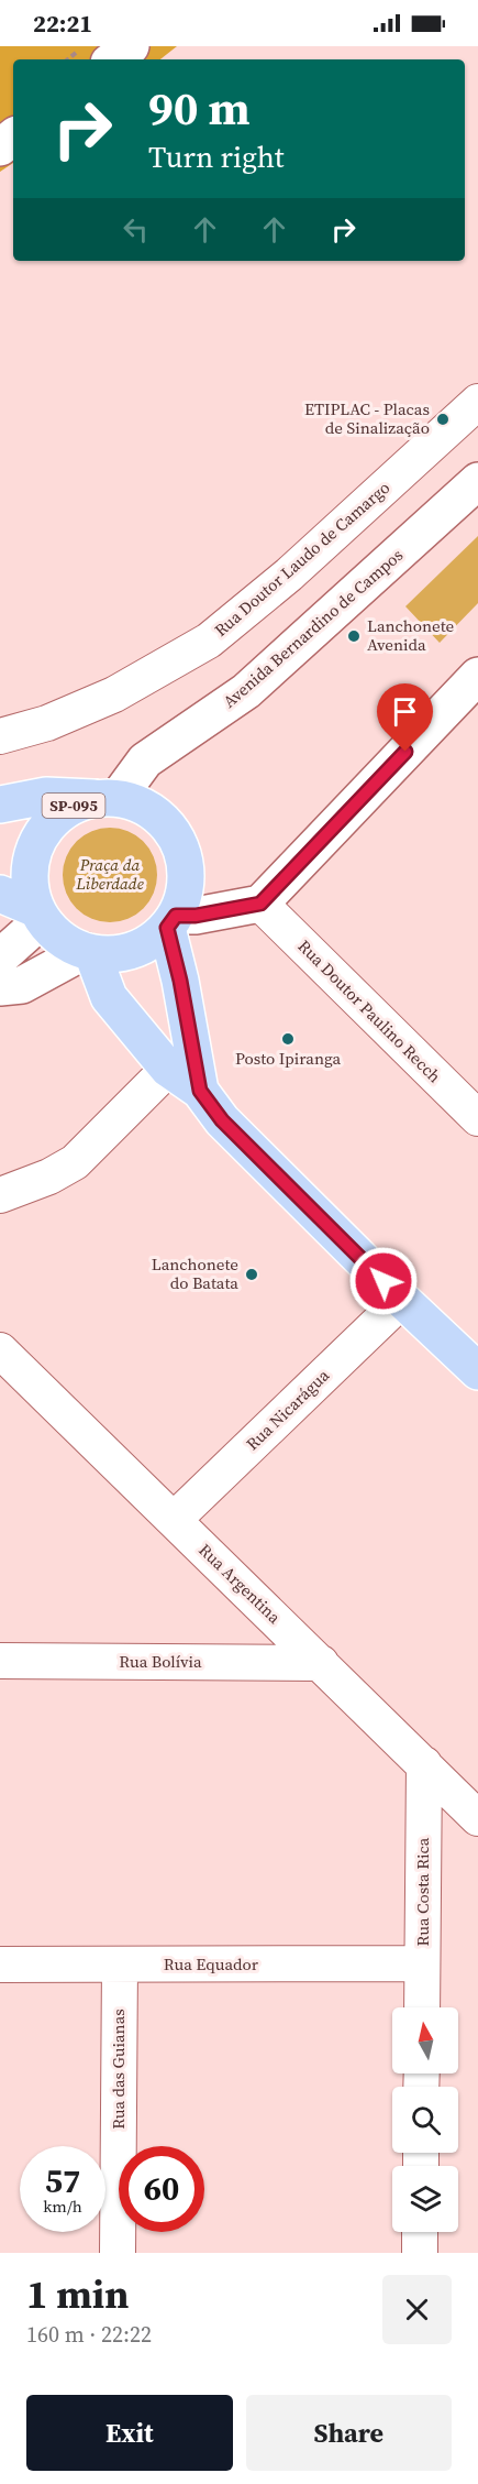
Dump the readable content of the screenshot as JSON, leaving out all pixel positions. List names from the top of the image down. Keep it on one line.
{"streets":{"main road":["SP-095"],"street":["Rua Doutor Laudo de Camargo","Avenida Bernardino de Campos","Rua Doutor Paulino Recch","Rua Nicarágua","Rua Argentina","Rua Bolívia","Rua Costa Rica","Rua Equador","Rua das Guianas"]},"crossings":[["Avenida Bernardino de Campos","SP-095"],["Rua Nicarágua","Rua Argentina"],["Rua Argentina","Rua Bolívia"],["Rua Argentina","Rua Costa Rica"],["Rua Costa Rica","Rua Equador"],["Rua Equador","Rua das Guianas"]],"parks":["Praça da Liberdade"],"places":["ETIPLAC - Placas de Sinalização","Lanchonete Avenida","Posto Ipiranga","Lanchonete do Batata"],"north":"top","page":{"status":"22:21","turn":["90 m","Turn right"],"speed":"57 km/h","limit":"60","heading":["1 min","160 m · 22:22"],"buttons":["Exit","Share"]}}
